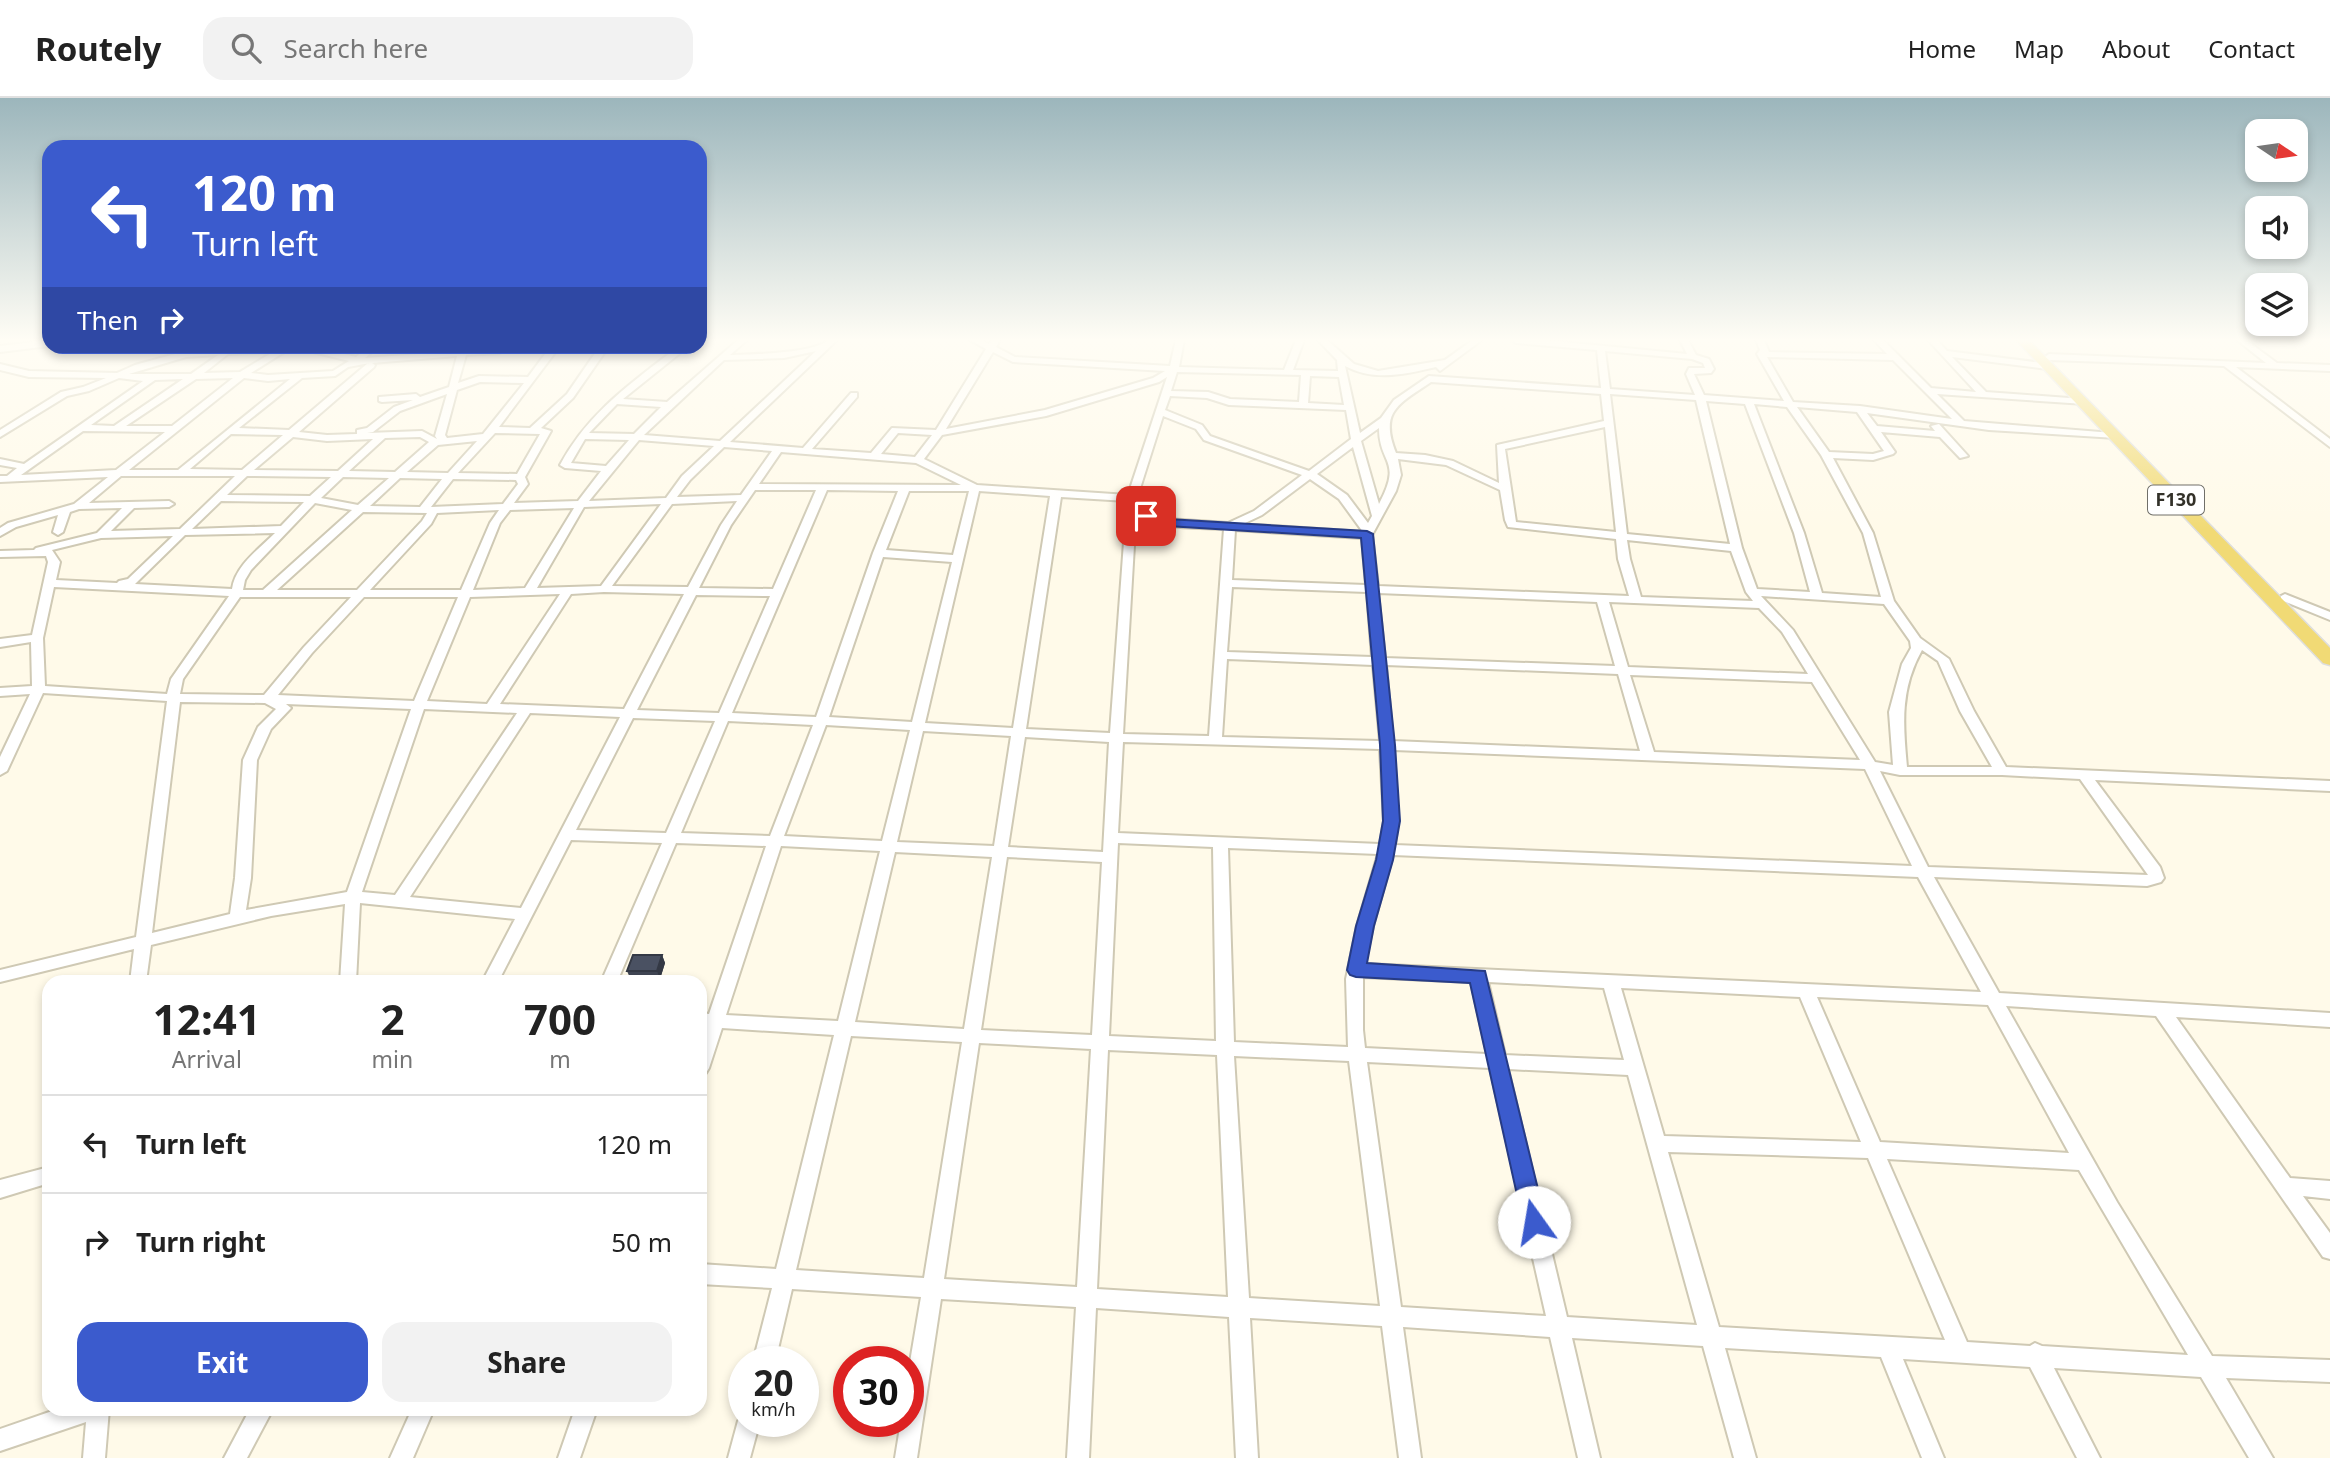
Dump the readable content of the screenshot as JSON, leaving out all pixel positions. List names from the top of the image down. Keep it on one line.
{"streets":{"main road":["F130"]},"north":"right","page":{"header":"Routely","search":"Search here","nav":["Home","Map","About","Contact"],"turn":["120 m","Turn left"],"then":"Then","eta":["12:41","Arrival","2","min","700","m"],"list":[{"name":"Turn left","value":"120 m"},{"name":"Turn right","value":"50 m"}],"buttons":["Exit","Share"],"speed":"20 km/h","limit":"30"}}
